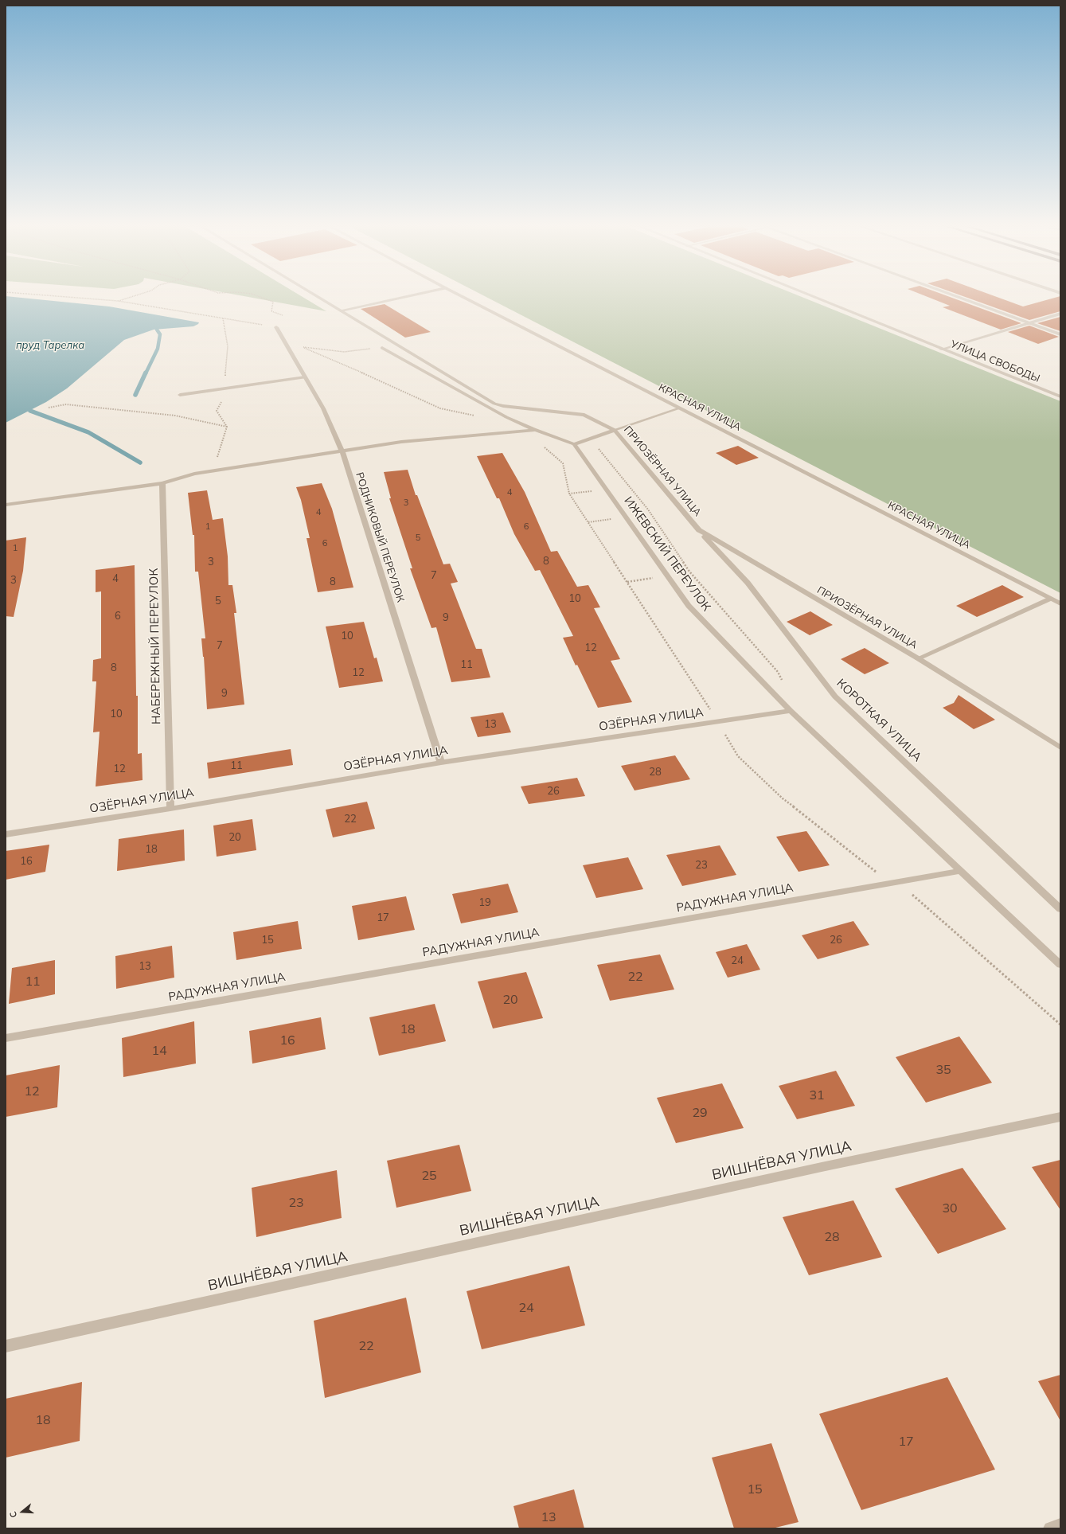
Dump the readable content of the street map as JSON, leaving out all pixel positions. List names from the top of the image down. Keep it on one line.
{"streets":{"street":["УЛИЦА СВОБОДЫ","КРАСНАЯ УЛИЦА","ПРИОЗЁРНАЯ УЛИЦА","РОДНИКОВЫЙ ПЕРЕУЛОК","ИЖЕВСКИЙ ПЕРЕУЛОК","НАБЕРЕЖНЫЙ ПЕРЕУЛОК","ОЗЁРНАЯ УЛИЦА","КОРОТКАЯ УЛИЦА","РАДУЖНАЯ УЛИЦА","ВИШНЁВАЯ УЛИЦА"]},"crossings":[["ПРИОЗЁРНАЯ УЛИЦА","КОРОТКАЯ УЛИЦА"],["РОДНИКОВЫЙ ПЕРЕУЛОК","ОЗЁРНАЯ УЛИЦА"],["ИЖЕВСКИЙ ПЕРЕУЛОК","ОЗЁРНАЯ УЛИЦА"],["ИЖЕВСКИЙ ПЕРЕУЛОК","РАДУЖНАЯ УЛИЦА"],["НАБЕРЕЖНЫЙ ПЕРЕУЛОК","ОЗЁРНАЯ УЛИЦА"]],"water":["пруд Тарелка"],"house_numbers":["4","3","4","1","6","5","6","1","8","3","7","4","3","8","10","5","6","9","10","7","12","11","8","12","9","10","13","11","12","28","26","22","20","18","16","23","19","17","15","26","24","13","22","11","20","18","16","14","35","12","31","29","25","23","30","28","24","22","18","17","15","13"],"north":"left"}
